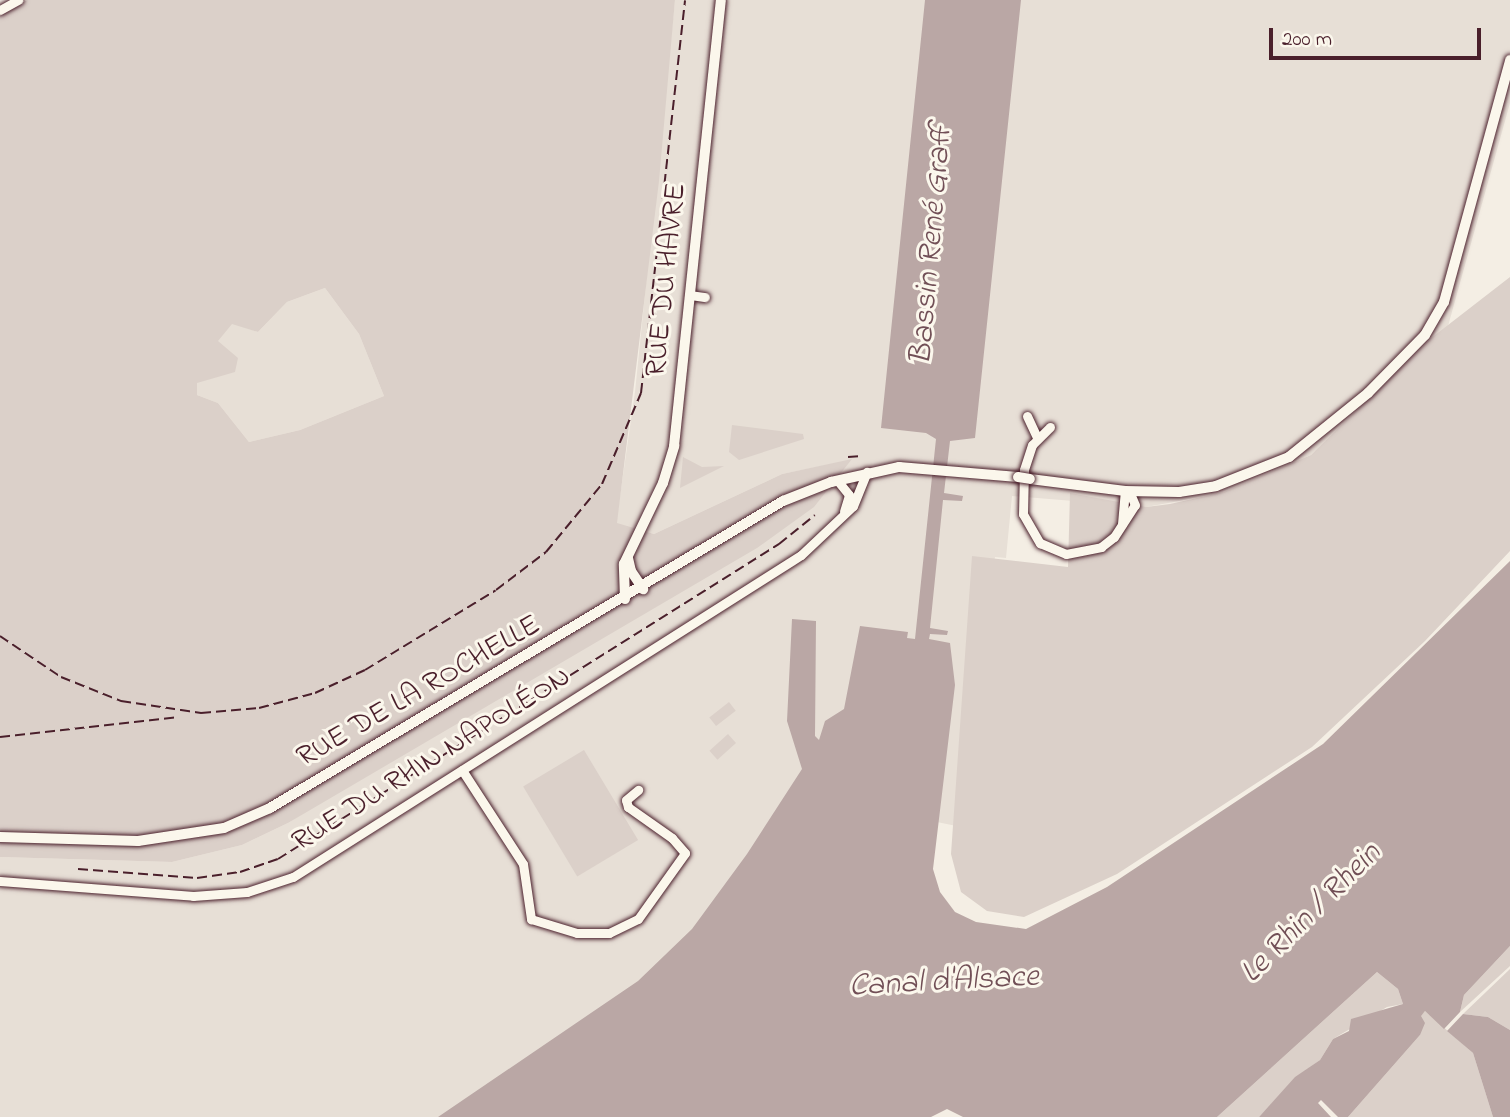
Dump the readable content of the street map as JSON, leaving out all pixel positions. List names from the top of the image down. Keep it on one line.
{"streets":{"main road":["RUE DU HAVRE","RUE DE LA ROCHELLE"],"street":["RUE DU RHIN NAPOLÉON"]},"crossings":[["RUE DU HAVRE","RUE DE LA ROCHELLE"]],"water":["Bassin René Graff","Le Rhin / Rhein","Canal d'Alsace"],"scale_bar":"200 m"}
